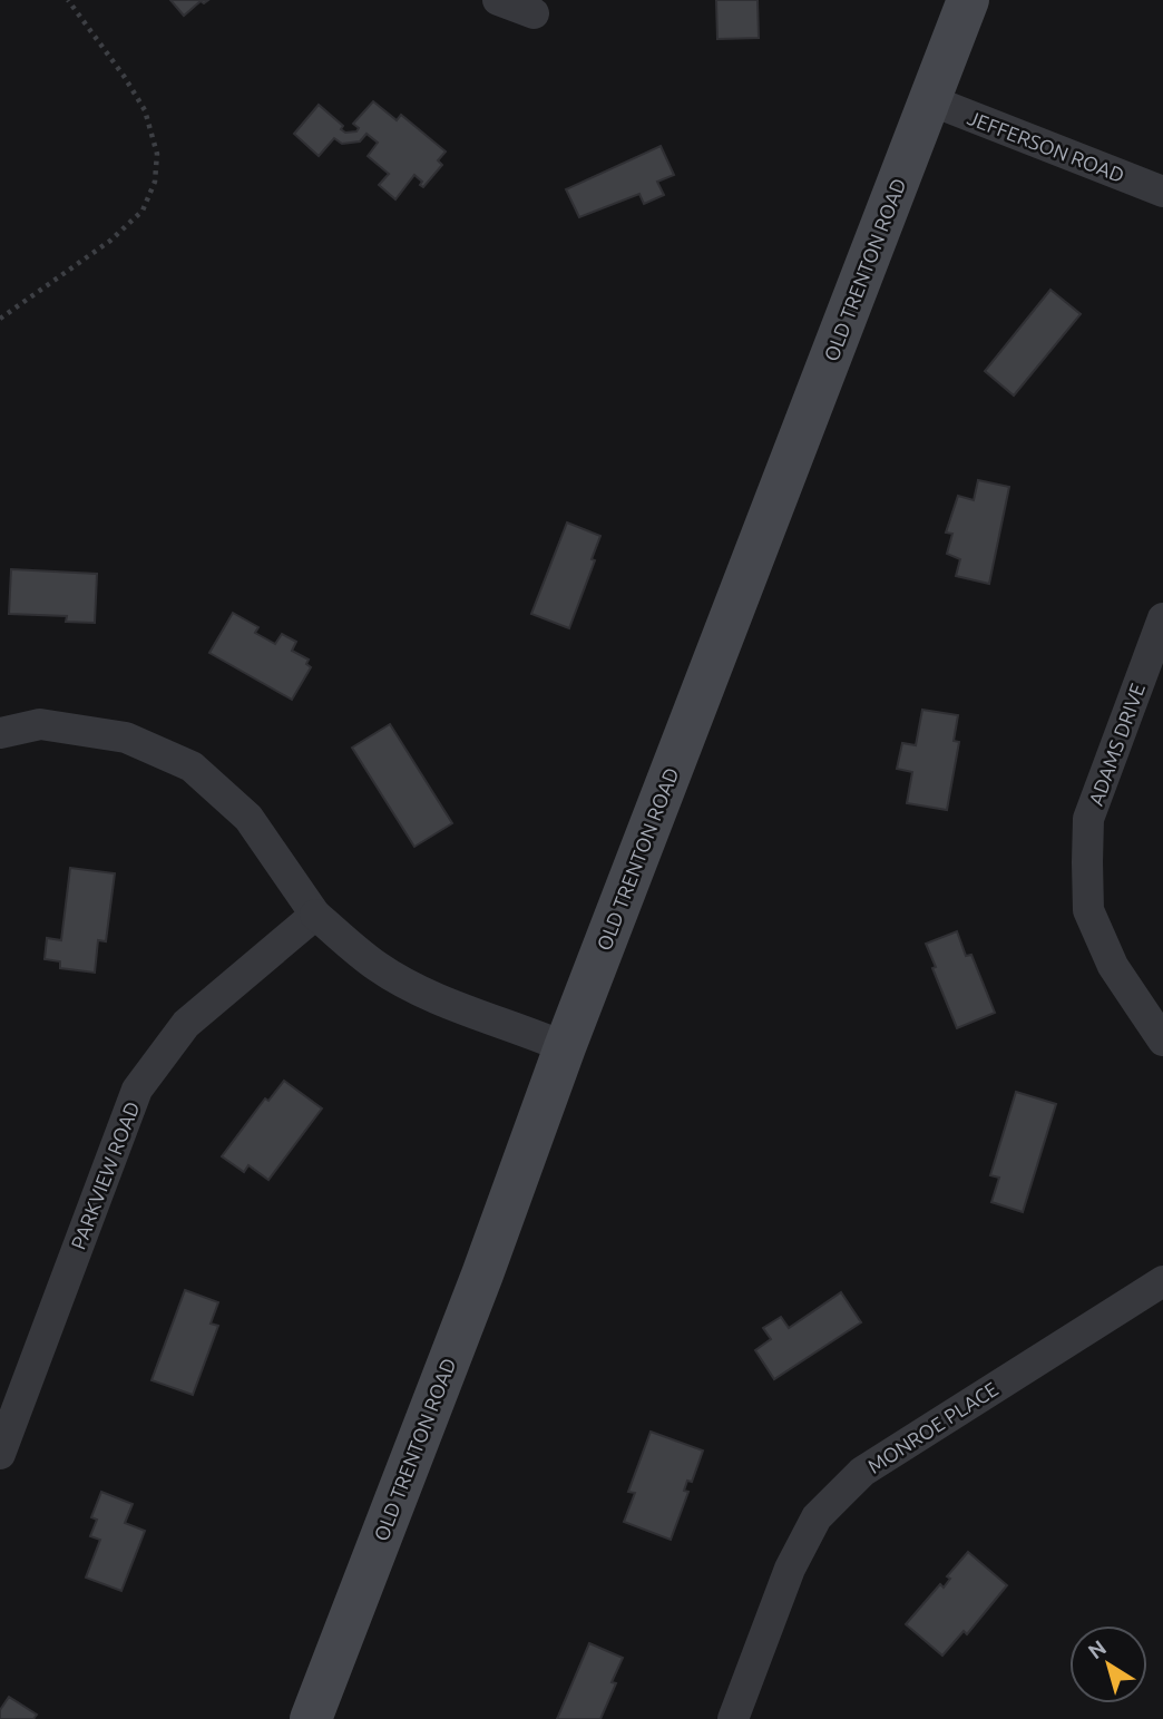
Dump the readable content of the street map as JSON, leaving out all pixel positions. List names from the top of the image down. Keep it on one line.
{"streets":{"main road":["OLD TRENTON ROAD"],"street":["JEFFERSON ROAD","ADAMS DRIVE","PARKVIEW ROAD","MONROE PLACE"]},"crossings":[["JEFFERSON ROAD","OLD TRENTON ROAD"]],"north":"top left"}
